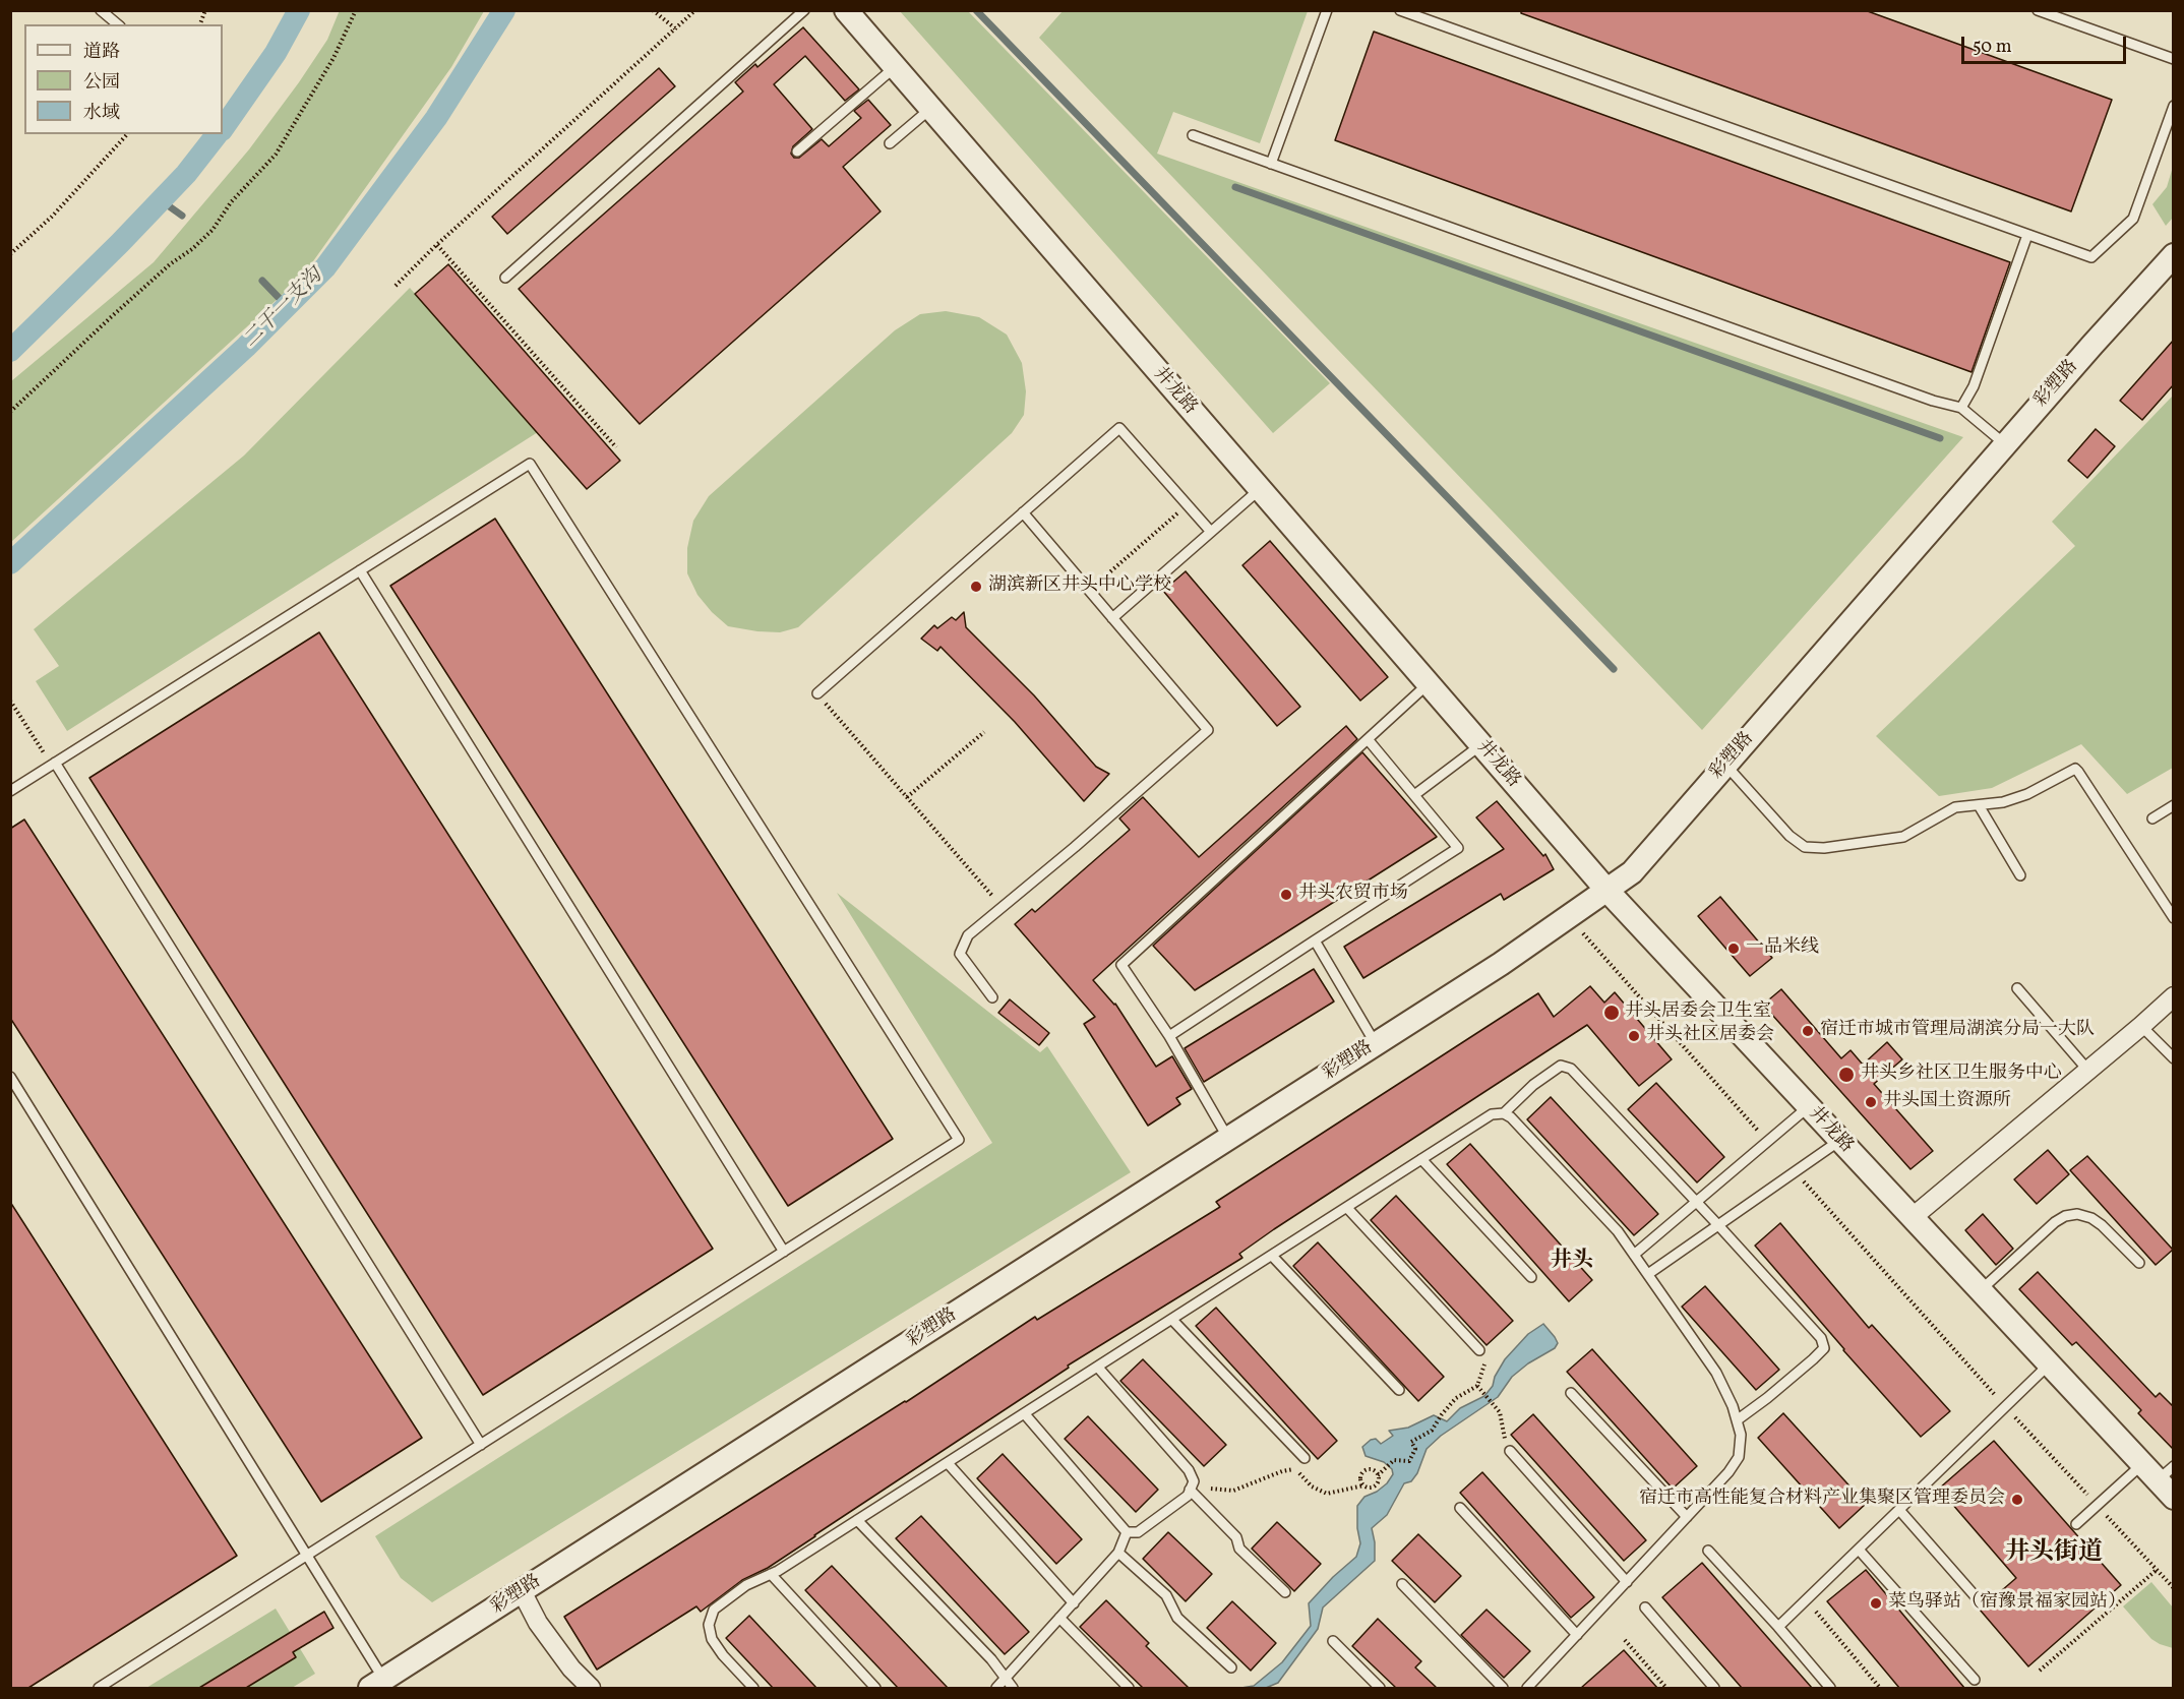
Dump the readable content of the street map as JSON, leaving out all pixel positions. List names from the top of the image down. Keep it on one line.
{"streets":{"street":["彩塑路","井龙路"]},"crossings":[["彩塑路","井龙路"]],"districts":["井头","井头街道"],"water":["二干一支沟"],"places":["湖滨新区井头中心学校","井头农贸市场","一品米线","井头居委会卫生室","宿迁市城市管理局湖滨分局一大队","井头社区居委会","井头乡社区卫生服务中心","井头国土资源所","宿迁市高性能复合材料产业集聚区管理委员会","菜鸟驿站（宿豫景福家园站）"],"legend":["道路","公园","水域"],"scale_bar":"50 m"}
